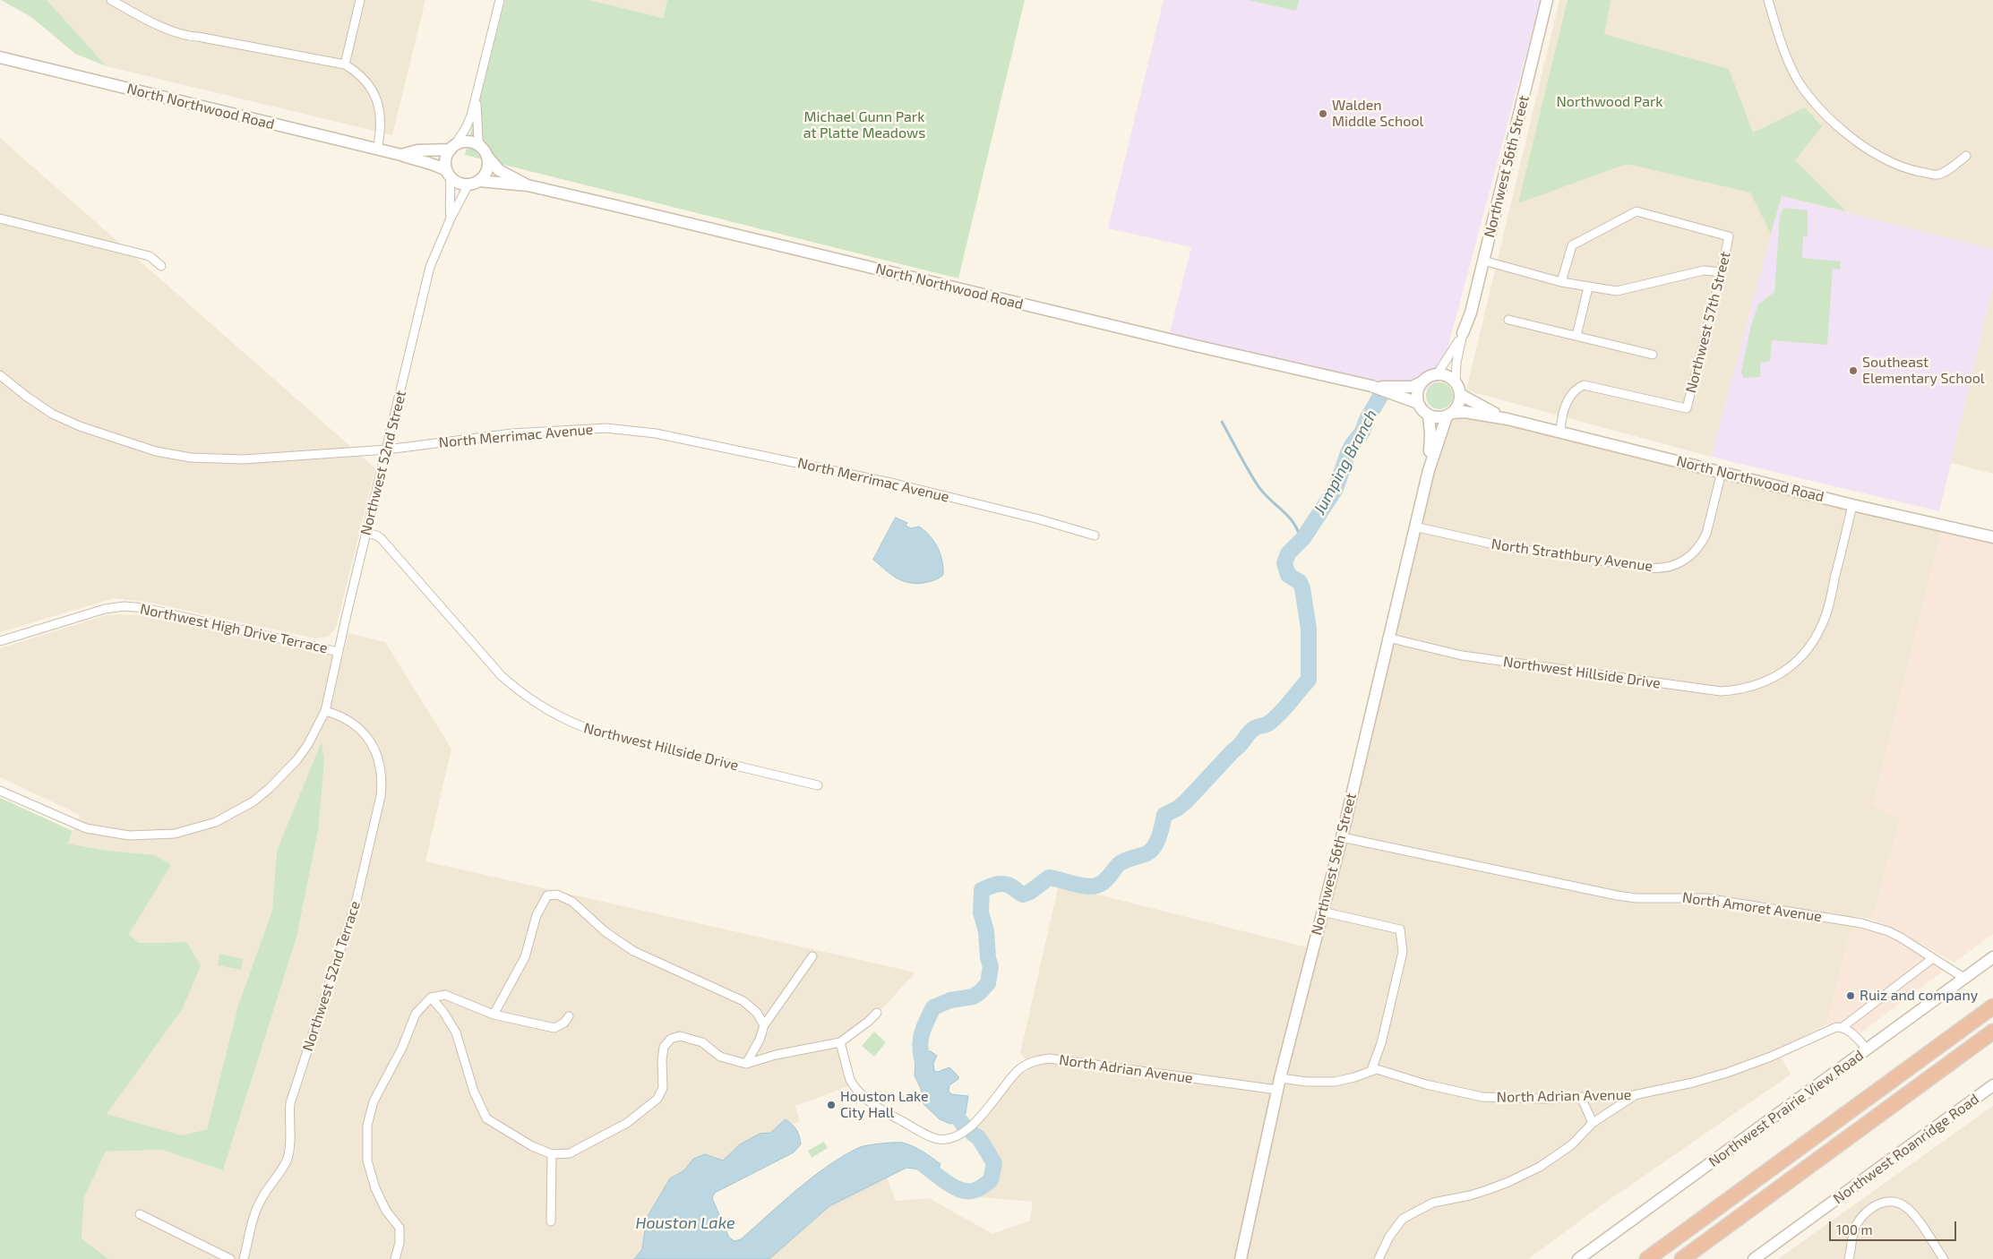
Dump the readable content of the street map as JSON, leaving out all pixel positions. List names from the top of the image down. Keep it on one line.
{"streets":{"street":["North Northwood Road","Northwest 56th Street","Northwest 57th Street","North Merrimac Avenue","Northwest 52nd Street","North Strathbury Avenue","Northwest High Drive Terrace","Northwest Hillside Drive","North Amoret Avenue","Northwest 52nd Terrace","North Adrian Avenue","Northwest Prairie View Road","Northwest Roanridge Road"]},"crossings":[["North Northwood Road","Northwest 56th Street"],["North Northwood Road","Northwest 57th Street"],["North Northwood Road","Northwest 52nd Street"],["North Northwood Road","North Strathbury Avenue"],["North Northwood Road","Northwest Hillside Drive"],["Northwest 56th Street","North Strathbury Avenue"],["Northwest 56th Street","Northwest Hillside Drive"],["Northwest 56th Street","North Amoret Avenue"],["Northwest 56th Street","North Adrian Avenue"],["North Merrimac Avenue","Northwest 52nd Street"],["Northwest 52nd Street","Northwest High Drive Terrace"],["Northwest 52nd Street","Northwest Hillside Drive"],["Northwest 52nd Street","Northwest 52nd Terrace"],["North Amoret Avenue","North Adrian Avenue"],["North Amoret Avenue","Northwest Prairie View Road"]],"water":["Jumping Branch","Houston Lake"],"parks":["Northwood Park","Michael Gunn Park at Platte Meadows"],"places":["Walden Middle School","Southeast Elementary School","Ruiz and company","Houston Lake City Hall"],"scale_bar":"100 m"}
